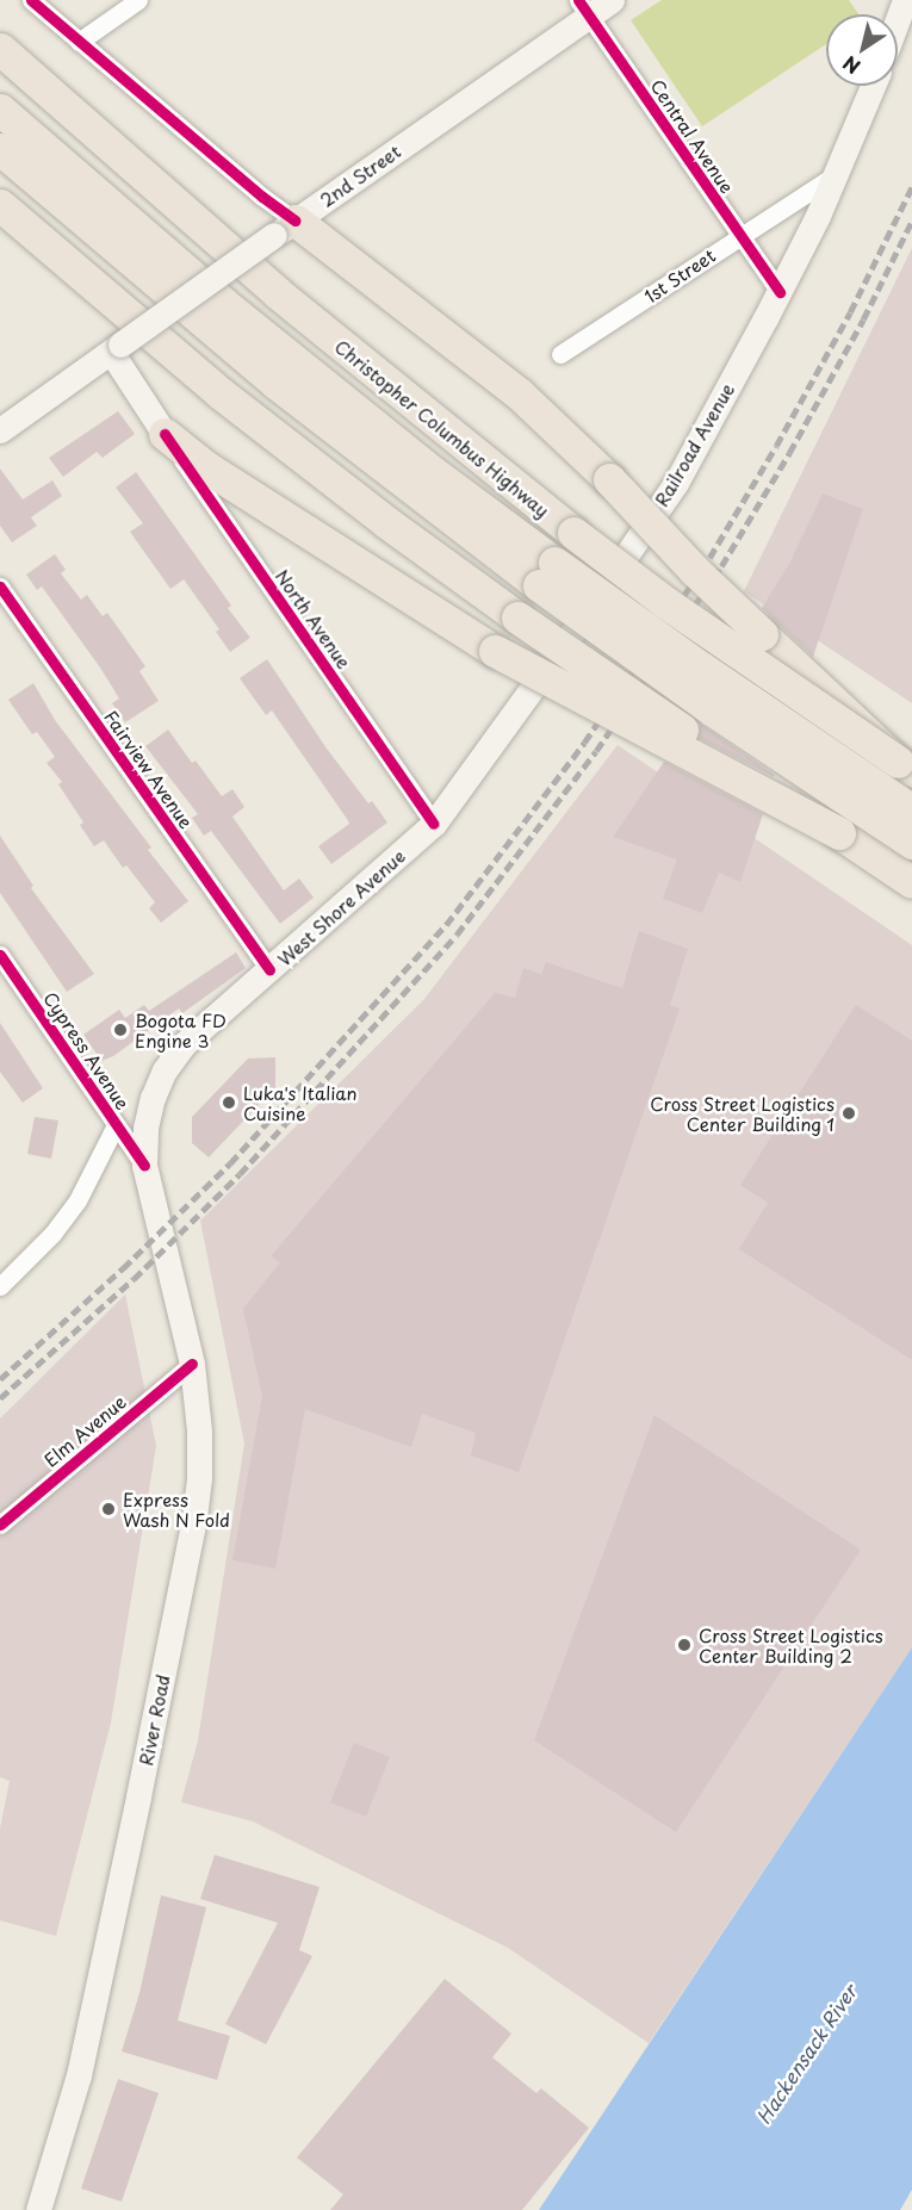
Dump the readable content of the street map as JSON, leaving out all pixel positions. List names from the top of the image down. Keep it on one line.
{"streets":{"highway":["Christopher Columbus Highway"],"main road":["2nd Street","Railroad Avenue","North Avenue","West Shore Avenue","Cypress Avenue","River Road"],"street":["Central Avenue","1st Street","Fairview Avenue","Elm Avenue"]},"crossings":[["Central Avenue","2nd Street"],["Central Avenue","1st Street"],["Central Avenue","Railroad Avenue"],["2nd Street","North Avenue"],["1st Street","Railroad Avenue"],["Railroad Avenue","North Avenue"],["Railroad Avenue","West Shore Avenue"],["North Avenue","West Shore Avenue"],["Fairview Avenue","West Shore Avenue"],["West Shore Avenue","Cypress Avenue"],["Cypress Avenue","River Road"],["Elm Avenue","River Road"]],"water":["Hackensack River"],"places":["Bogota FD Engine 3","Luka's Italian Cuisine","Cross Street Logistics Center Building 1","Express Wash N Fold","Cross Street Logistics Center Building 2"],"north":"bottom left"}
